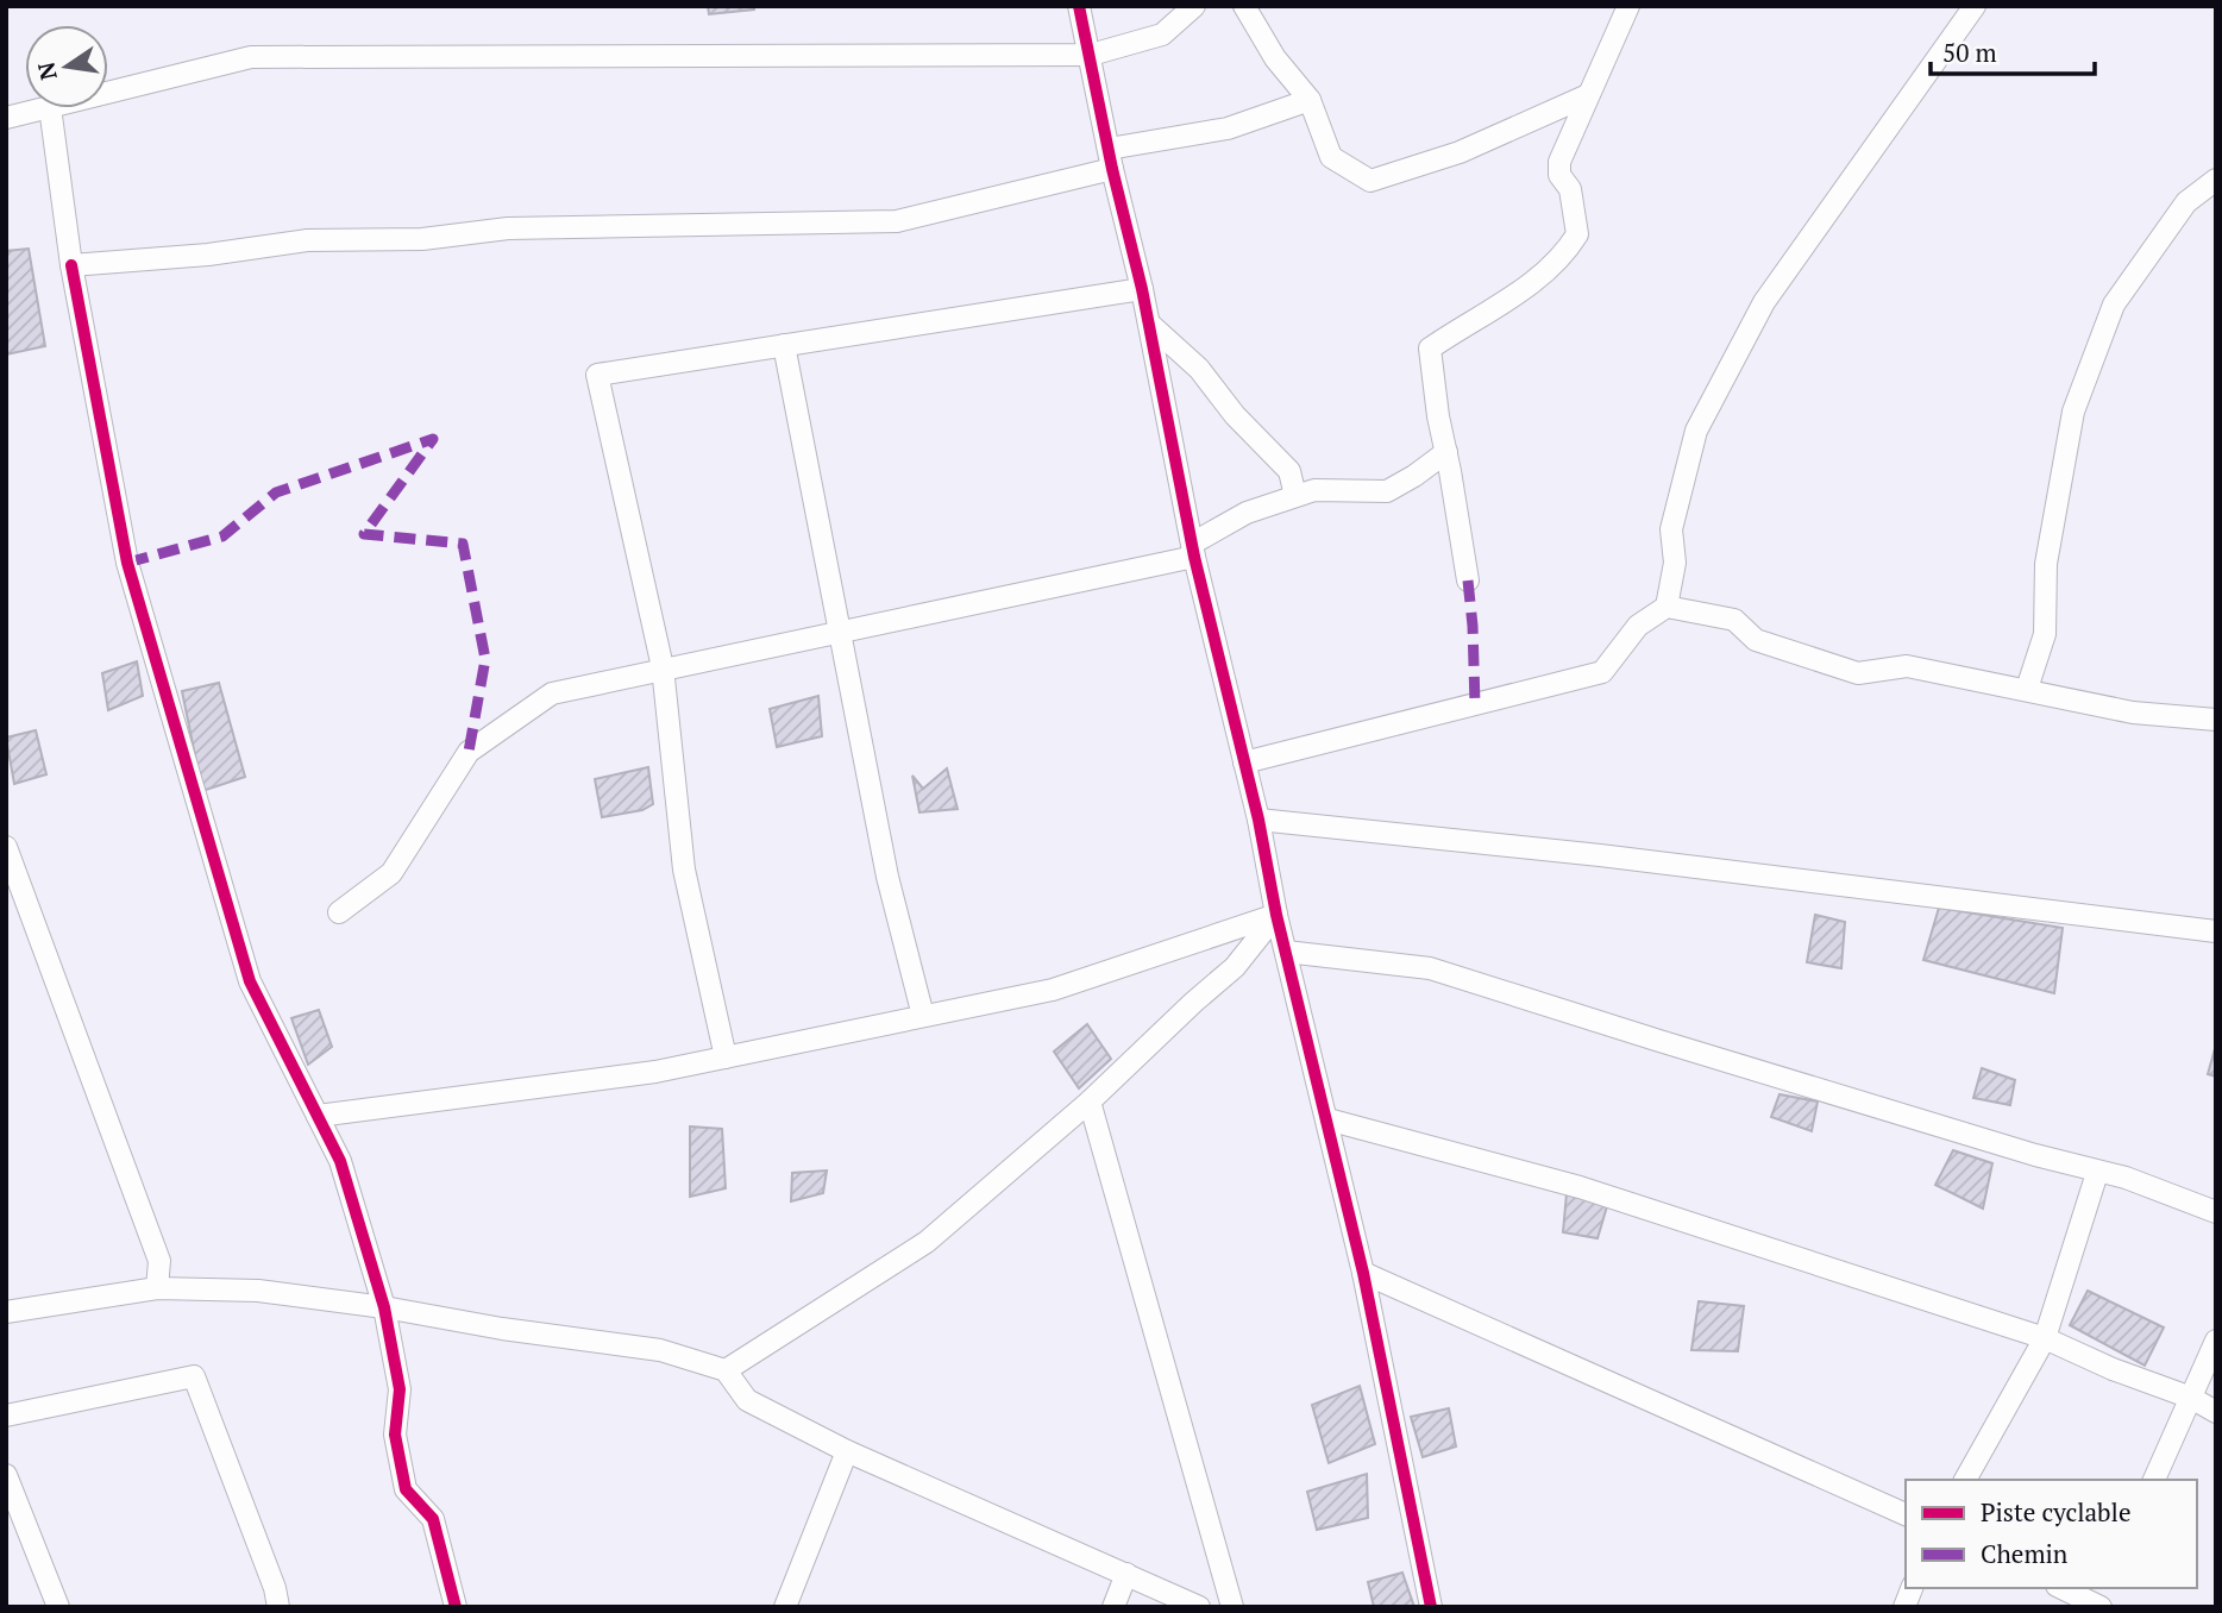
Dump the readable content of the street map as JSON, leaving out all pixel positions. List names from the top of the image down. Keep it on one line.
{"legend":["Piste cyclable","Chemin"],"scale_bar":"50 m","north":"left"}
